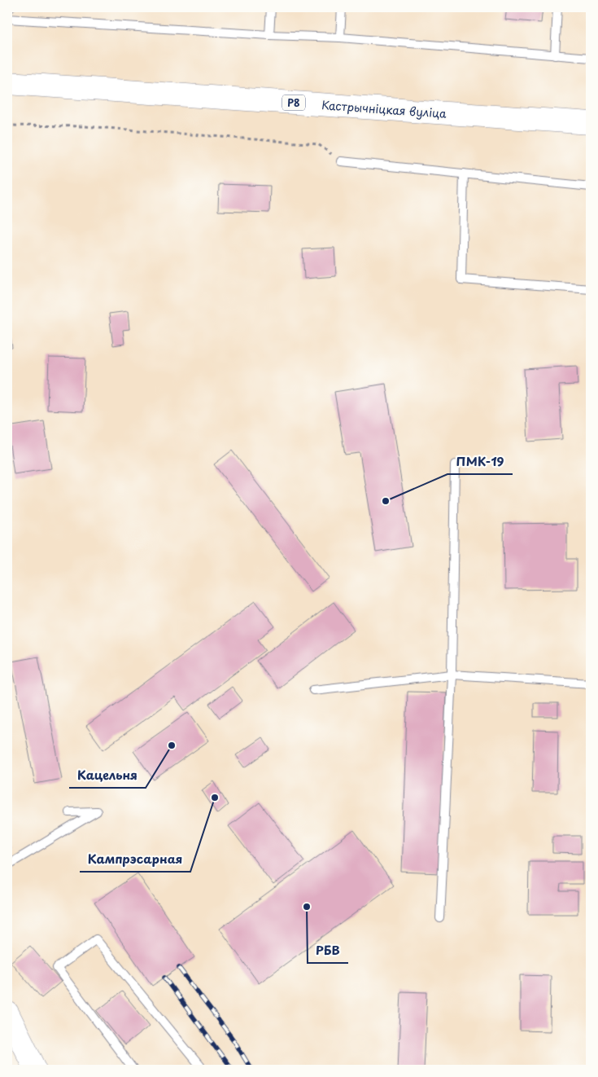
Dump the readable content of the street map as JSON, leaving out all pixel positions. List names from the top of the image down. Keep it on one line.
{"streets":{"main road":["Р8","Кастрычніцкая вуліца"]},"places":["ПМК-19","Кацельня","Кампрэсарная","РБВ"]}
